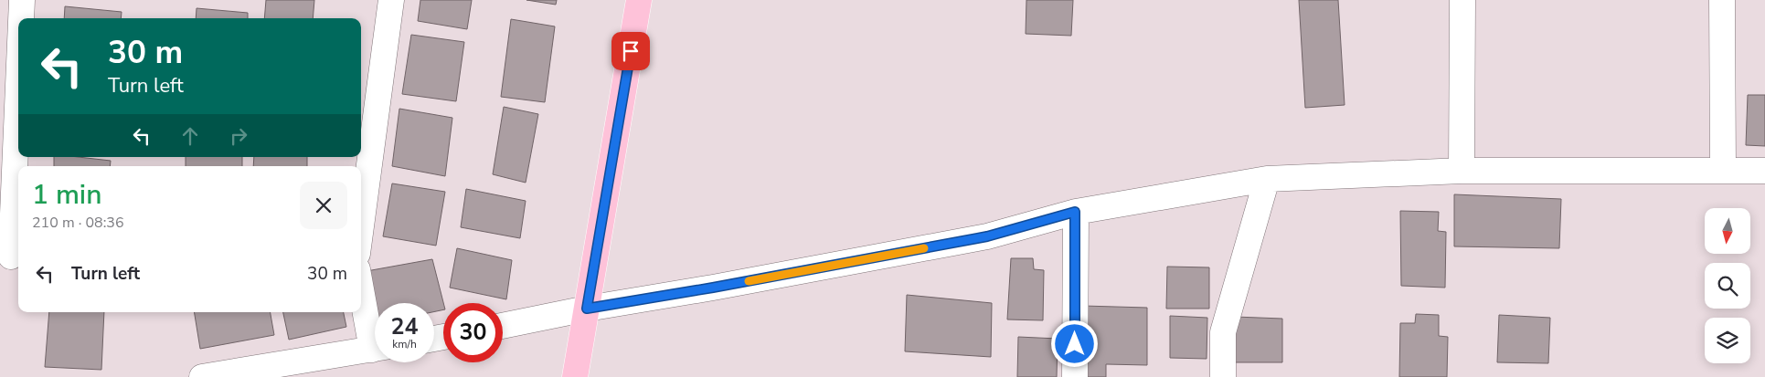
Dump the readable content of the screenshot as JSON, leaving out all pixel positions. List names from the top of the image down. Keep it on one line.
{"north":"bottom","page":{"turn":["30 m","Turn left"],"heading":["1 min","210 m · 08:36"],"list":[{"name":"Turn left","value":"30 m"}],"speed":"24 km/h","limit":"30"}}
